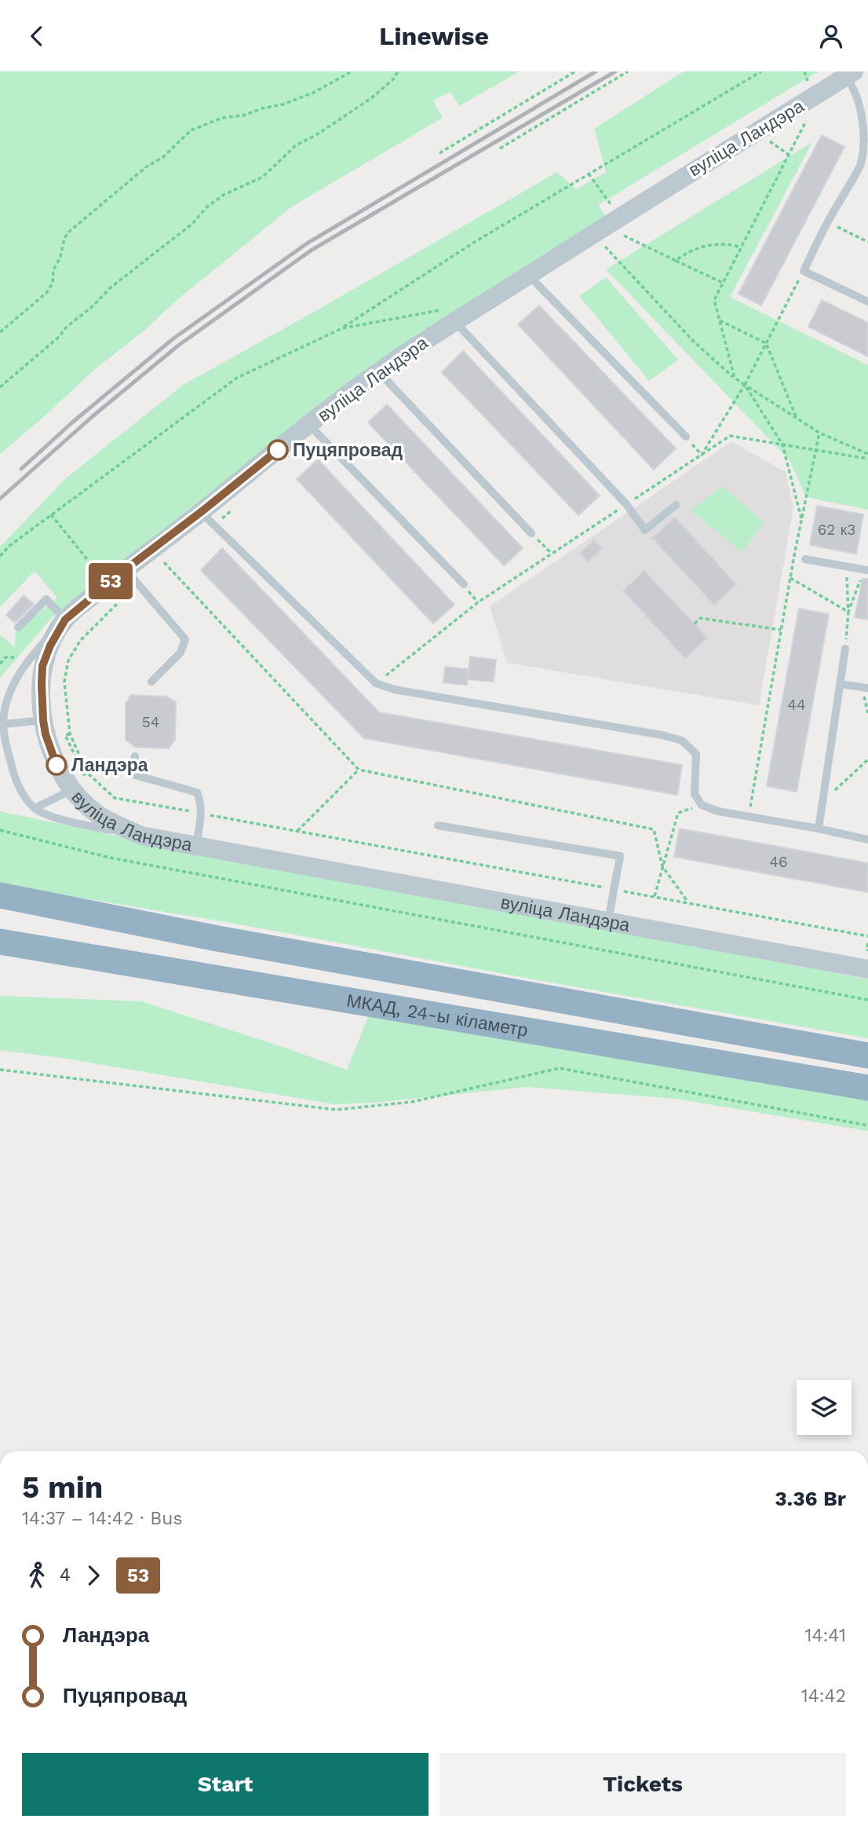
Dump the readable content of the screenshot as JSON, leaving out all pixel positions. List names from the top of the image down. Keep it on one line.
{"streets":{"highway":["МКАД, 24-ы кіламетр"],"street":["вуліца Ландэра"]},"places":["Пуцяпровад","Ландэра"],"lines":["bus line 53"],"house_numbers":["62 к3","44","54","46"],"page":{"header":"Linewise","on_map":"53","heading":["5 min","14:37 – 14:42 · Bus","3.36 Br"],"legs":["4","53"],"list":[{"name":"Ландэра","value":"14:41"},{"name":"Пуцяпровад","value":"14:42"}],"buttons":["Start","Tickets"]}}
